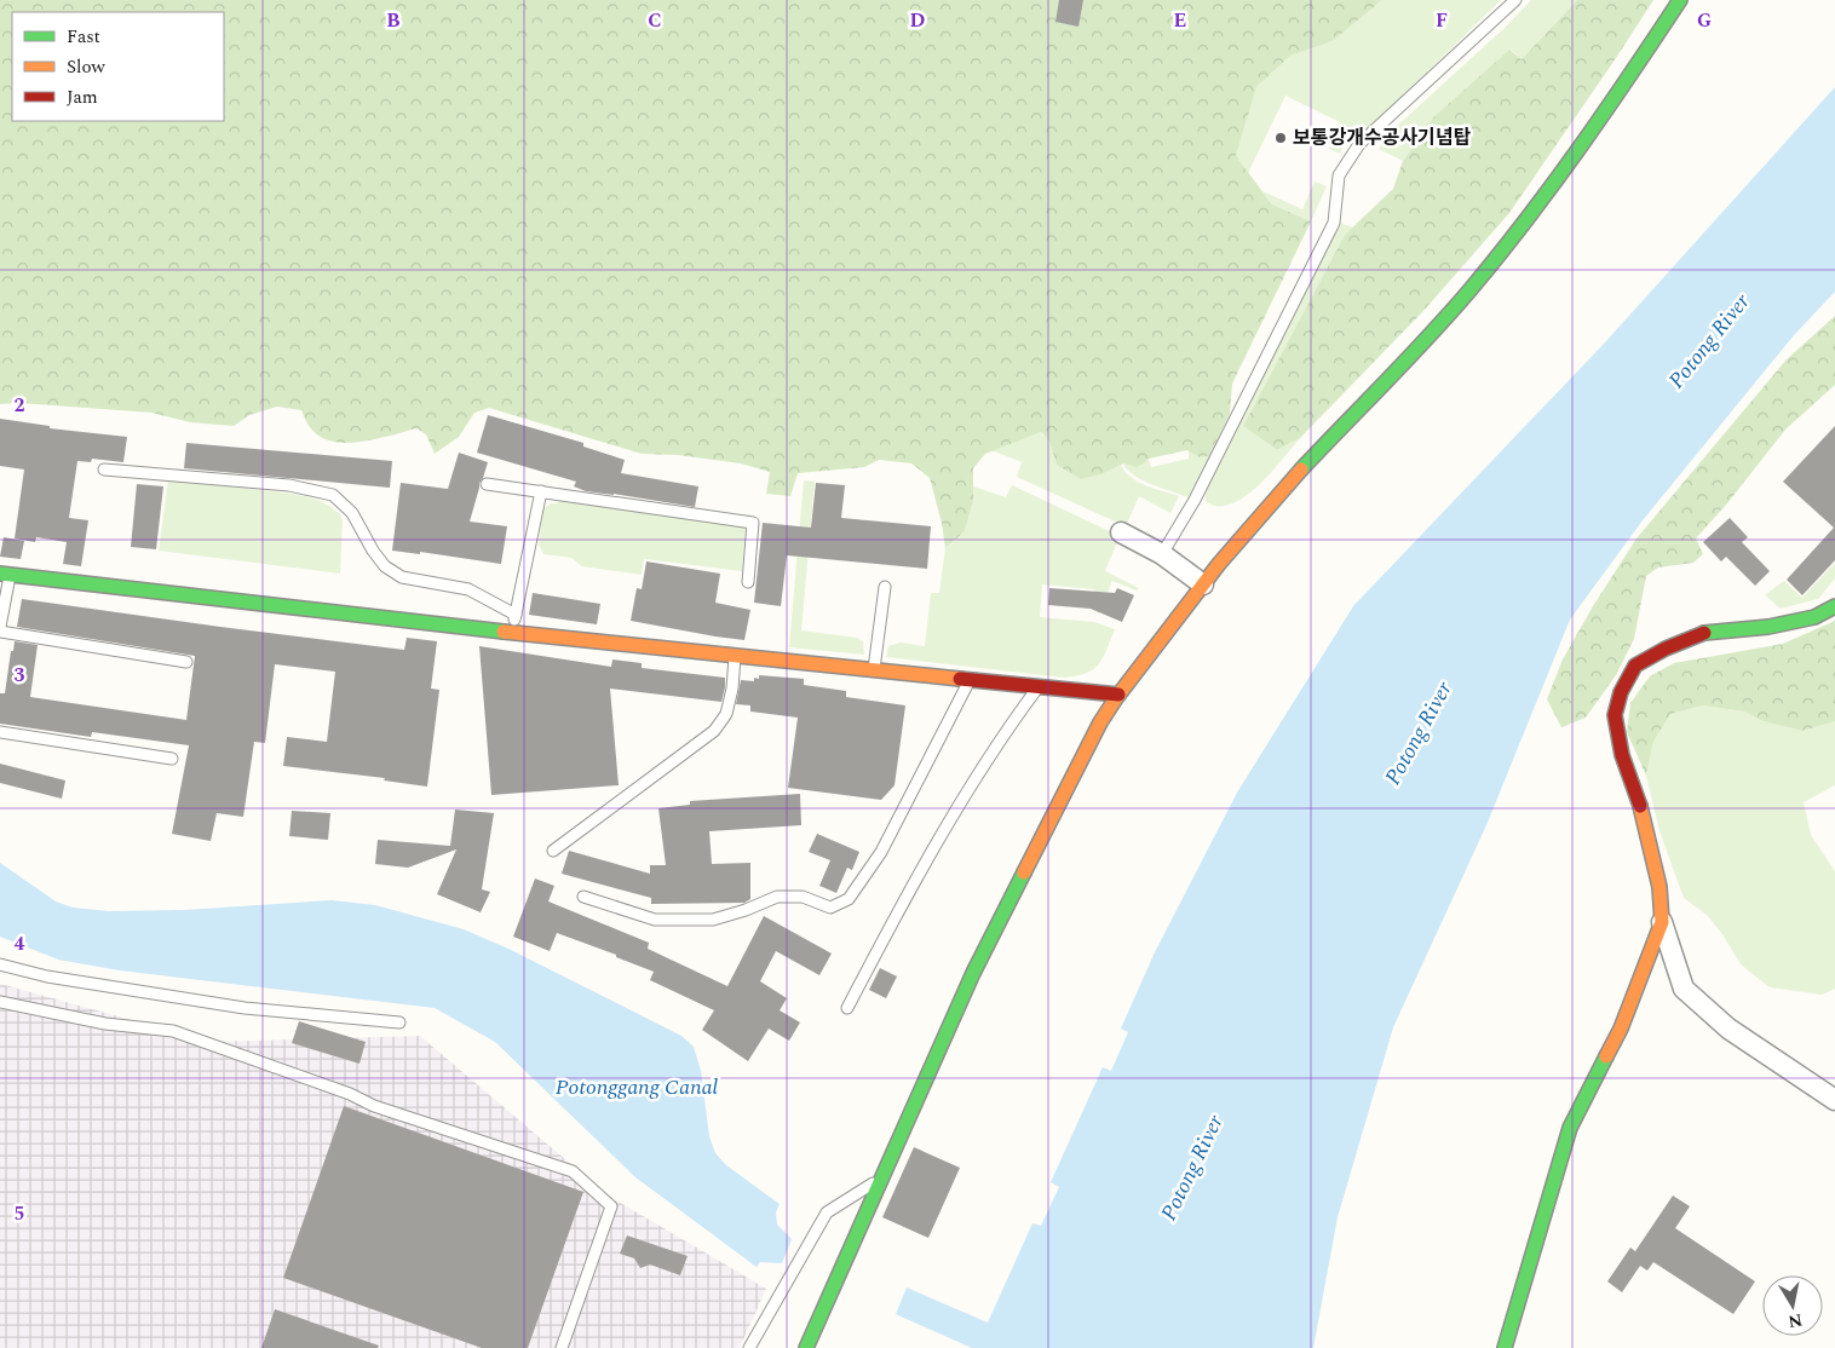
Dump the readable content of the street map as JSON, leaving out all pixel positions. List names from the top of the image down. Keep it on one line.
{"water":["Potong River","Potonggang Canal"],"places":["보통강개수공사기념탑"],"legend":["Fast","Slow","Jam"],"north":"bottom","grid":{"columns":["B","C","D","E","F","G"],"rows":["2","3","4","5"]}}
